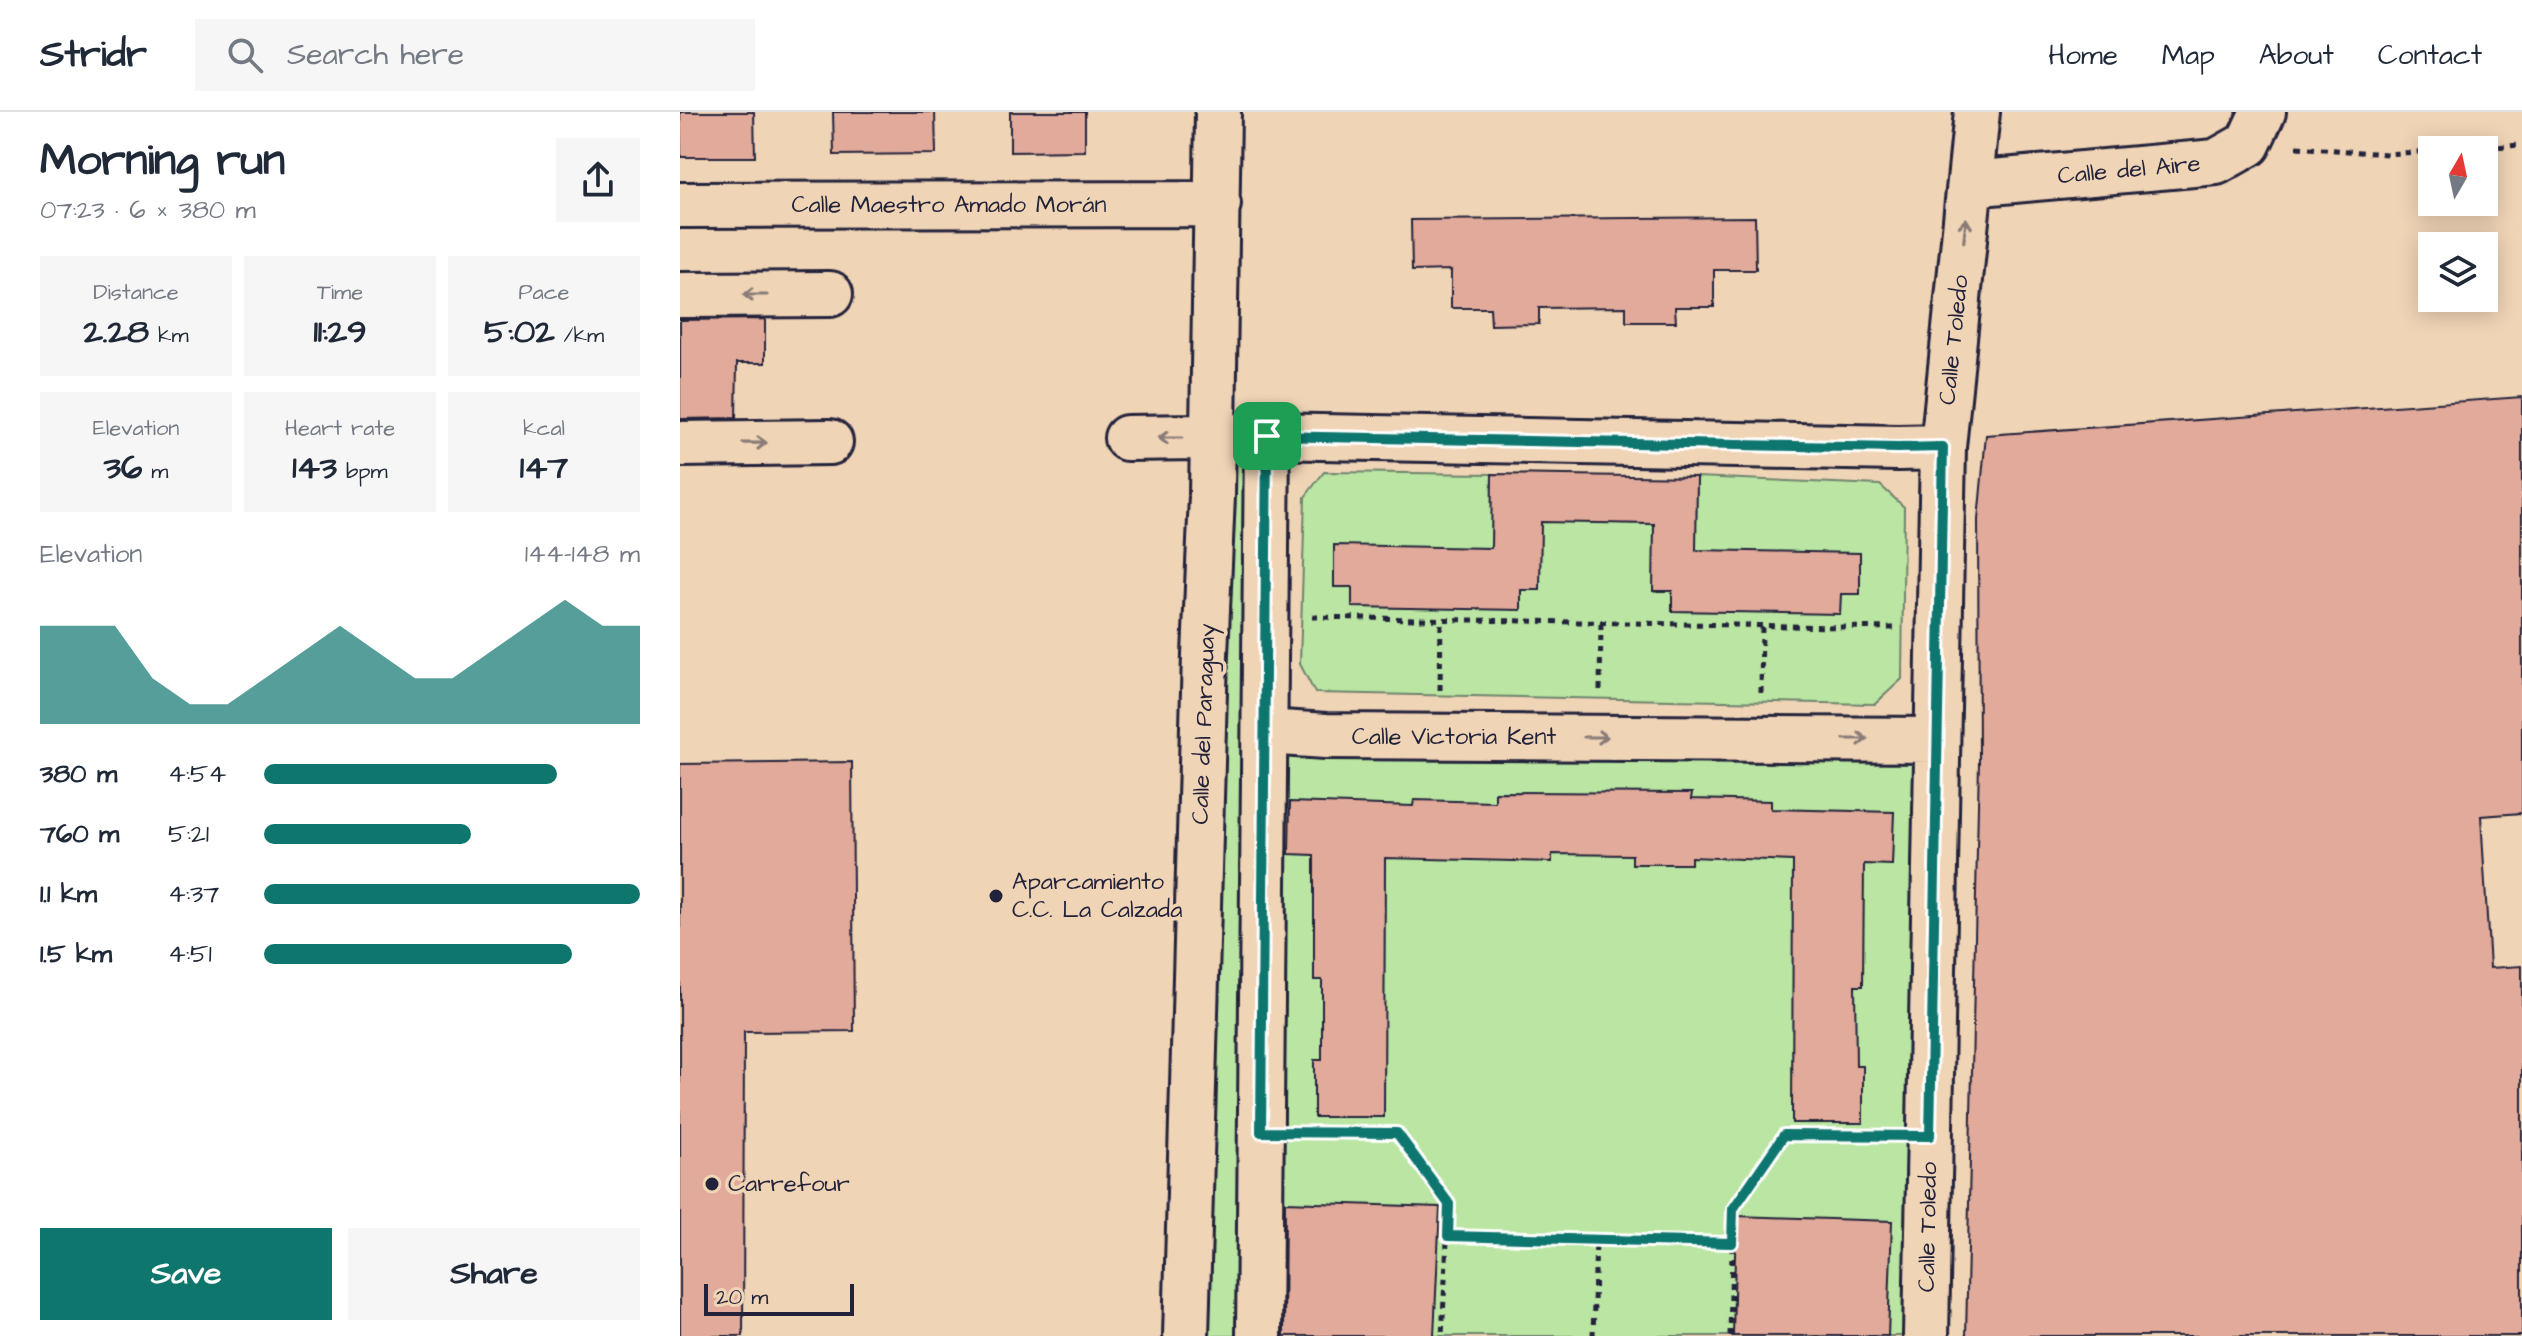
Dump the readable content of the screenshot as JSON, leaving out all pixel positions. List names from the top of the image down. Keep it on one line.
{"streets":{"street":["Calle del Aire","Calle Maestro Amado Morán","Calle Toledo","Calle del Paraguay","Calle Victoria Kent"]},"crossings":[["Calle del Aire","Calle Toledo"],["Calle Maestro Amado Morán","Calle del Paraguay"],["Calle Toledo","Calle Victoria Kent"]],"places":["Aparcamiento C.C. La Calzada","Carrefour"],"scale_bar":"20 m","north":"top","page":{"header":"Stridr","search":"Search here","nav":["Home","Map","About","Contact"],"heading":["Morning run","07:23 · 6 × 380 m"],"stats":[["Distance","2.28 km"],["Time","11:29"],["Pace","5:02 /km"],["Elevation","36 m"],["Heart rate","143 bpm"],["kcal","147"]],"chart":["Elevation","144–148 m"],"list":[{"name":"380 m","note":"4:54"},{"name":"760 m","note":"5:21"},{"name":"1.1 km","note":"4:37"},{"name":"1.5 km","note":"4:51"}],"buttons":["Save","Share"],"scale":"20 m"}}
